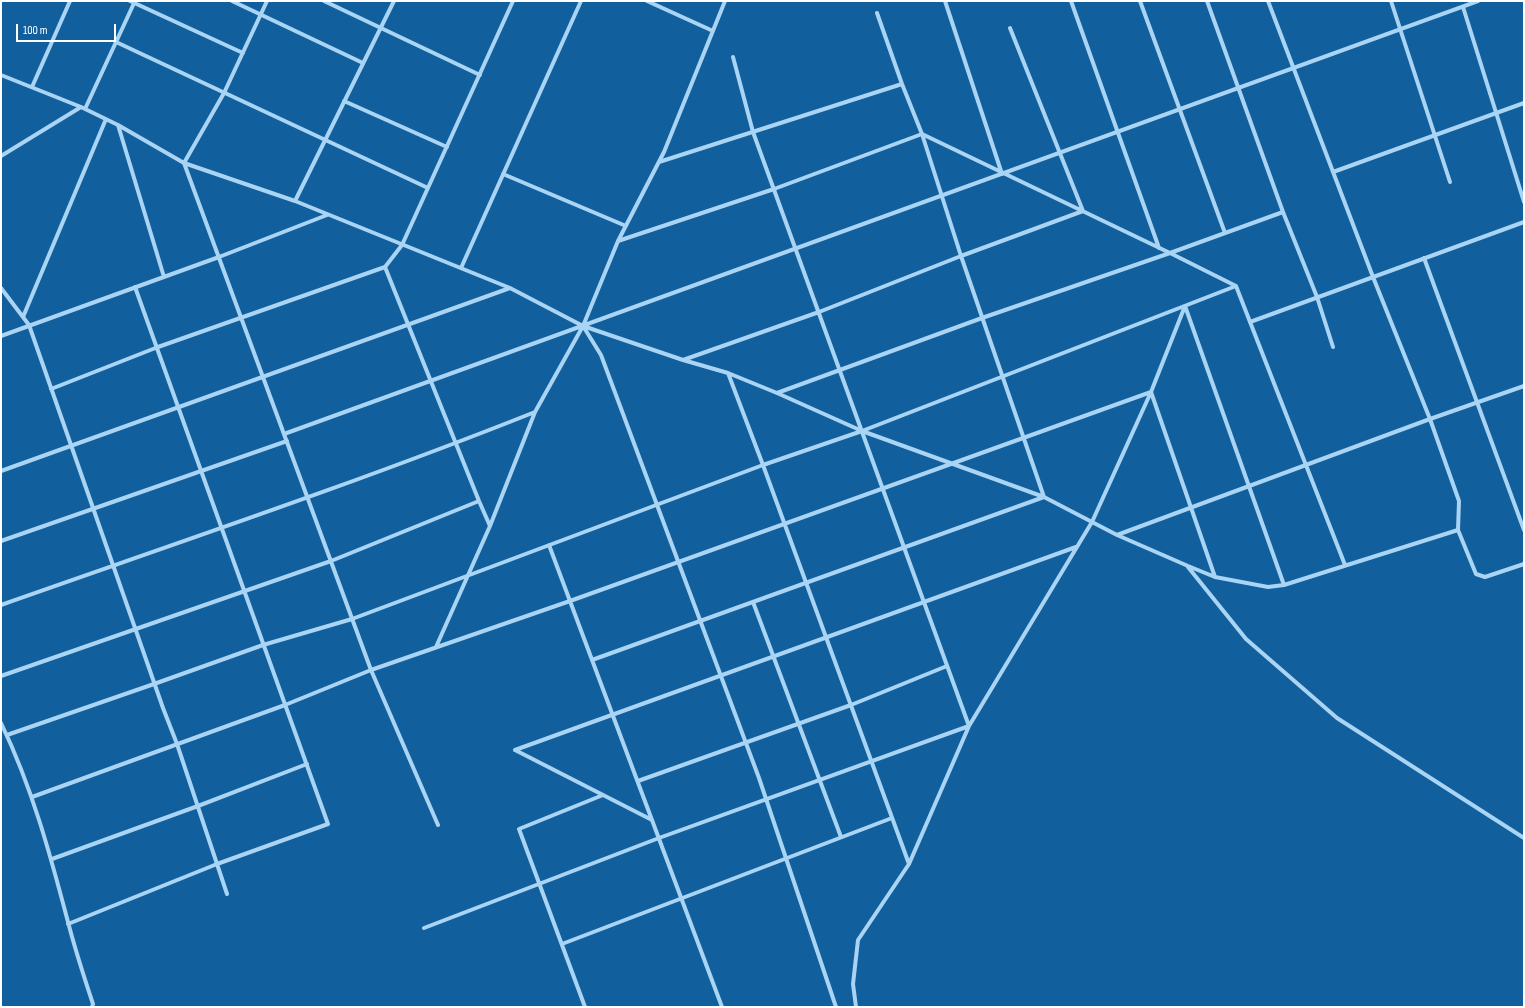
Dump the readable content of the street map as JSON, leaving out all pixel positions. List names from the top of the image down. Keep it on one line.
{"scale_bar":"100 m"}
